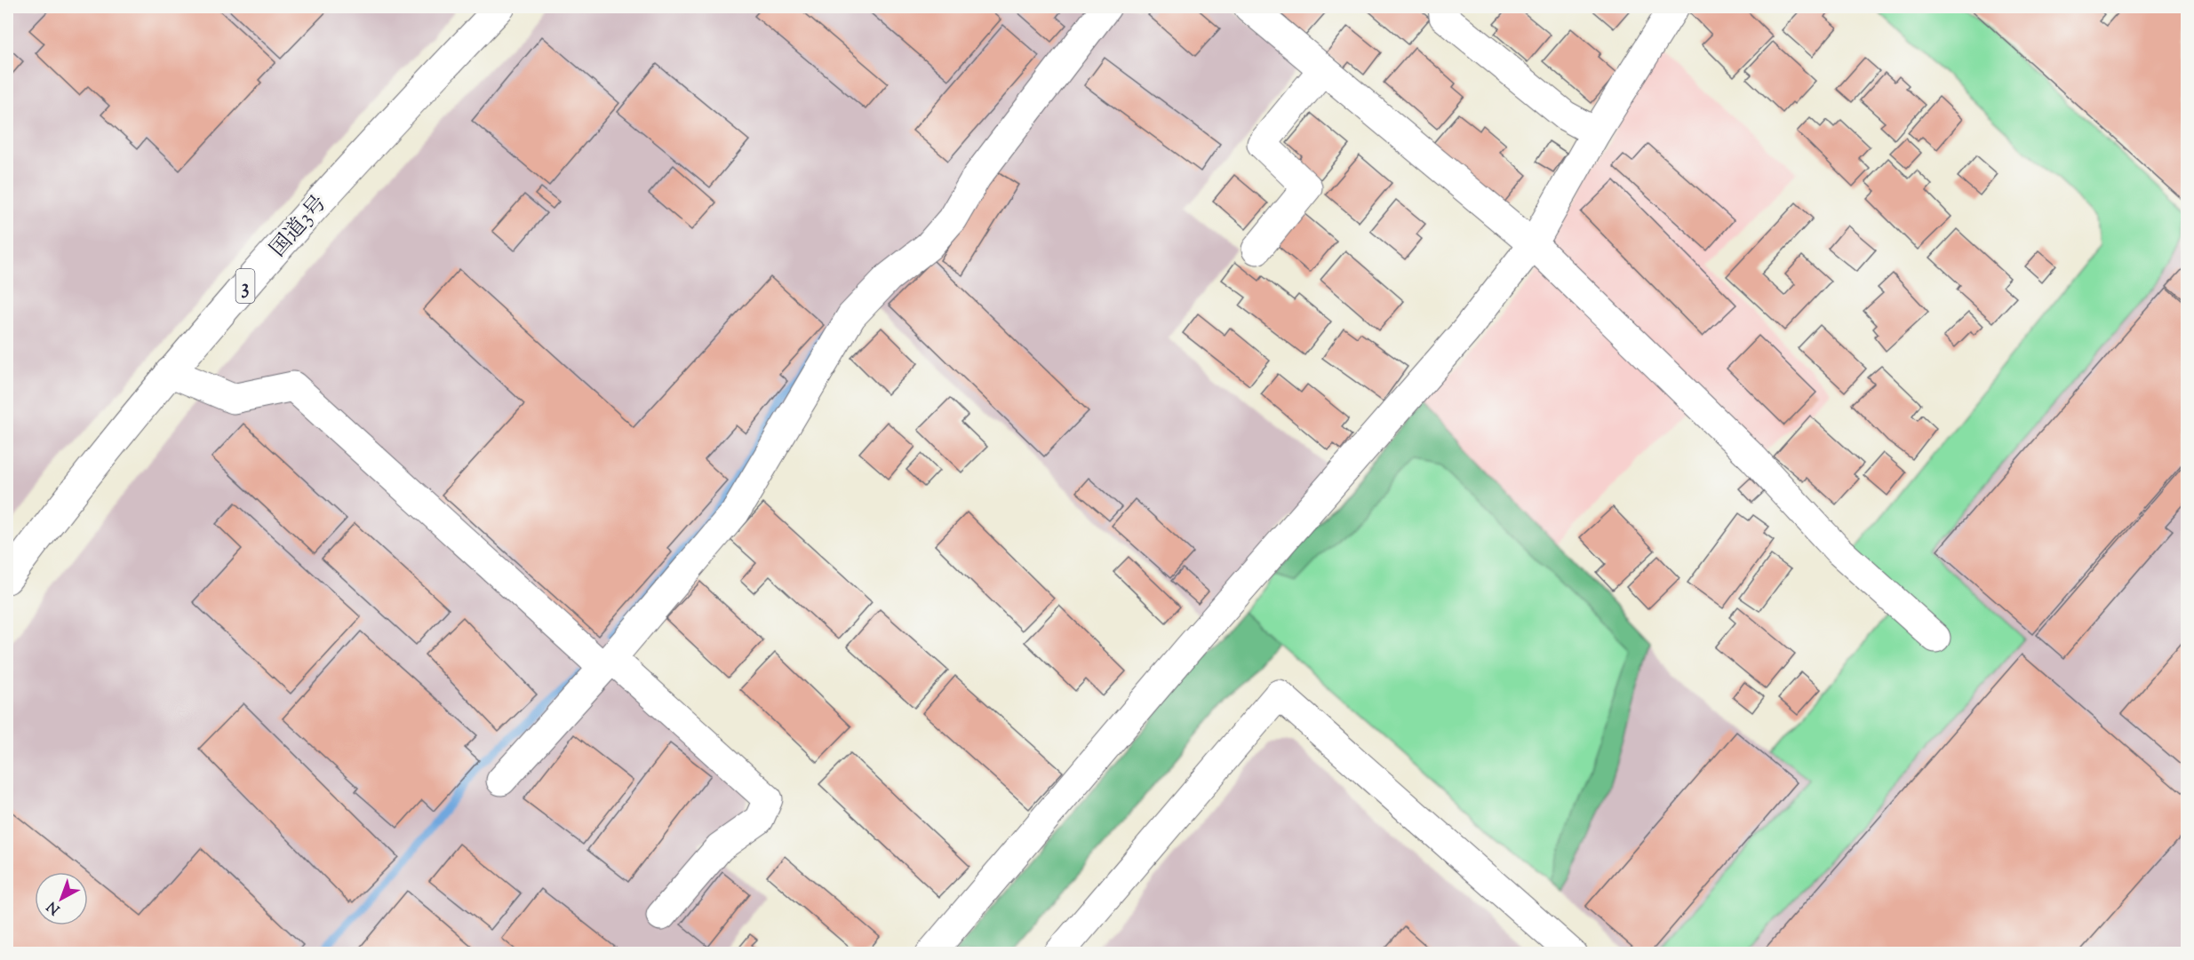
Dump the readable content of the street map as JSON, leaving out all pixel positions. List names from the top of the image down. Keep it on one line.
{"streets":{"main road":["国道3号","3"]},"north":"bottom left"}
